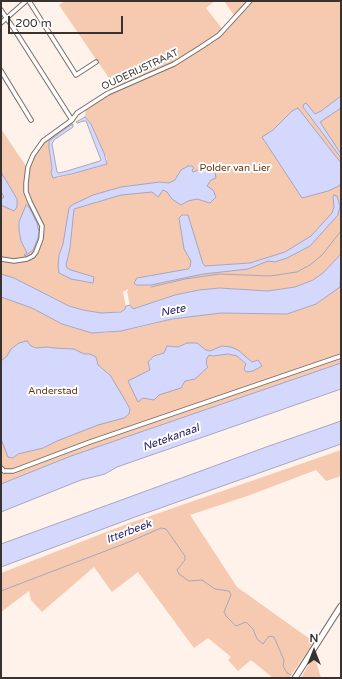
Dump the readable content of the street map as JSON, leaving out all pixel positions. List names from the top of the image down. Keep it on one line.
{"streets":{"street":["OUDERIJSTRAAT"]},"water":["Nete","Netekanaal","Itterbeek"],"parks":["Polder van Lier","Anderstad"],"scale_bar":"200 m","north":"top"}
